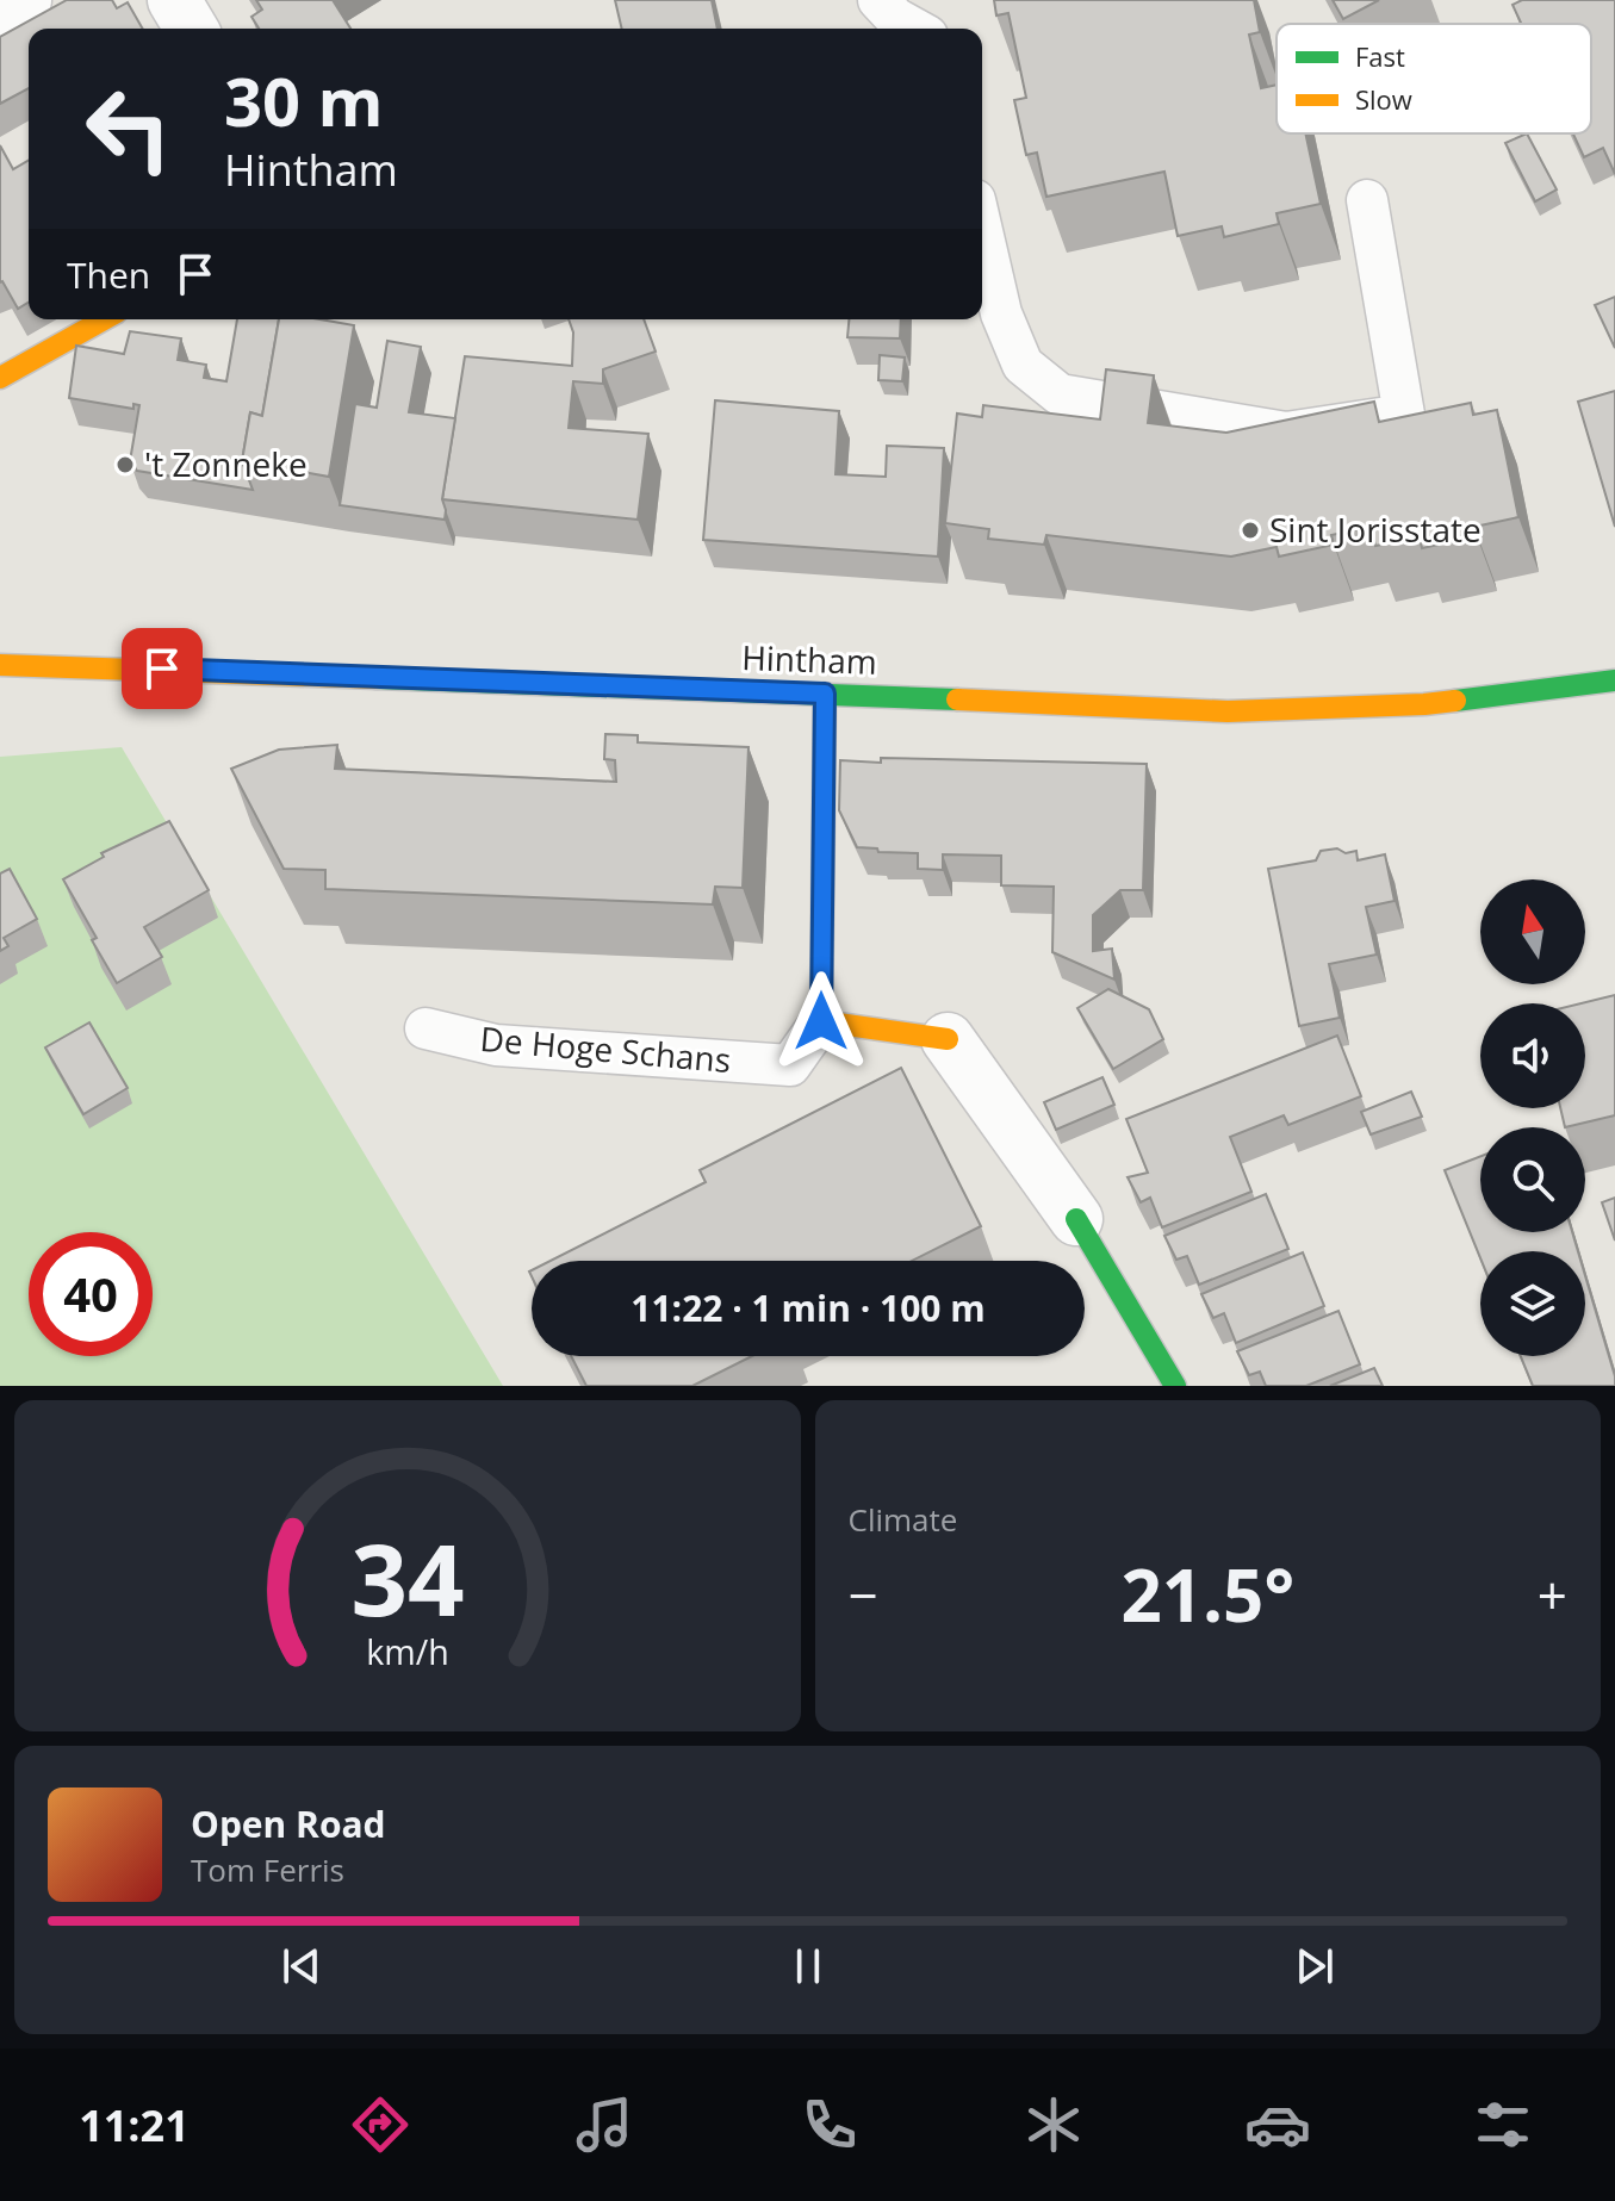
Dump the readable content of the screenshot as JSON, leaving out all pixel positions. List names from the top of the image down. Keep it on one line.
{"streets":{"street":["Hintham"],"lane":["De Hoge Schans"]},"places":["'t Zonneke","Sint Jorisstate"],"legend":["Fast","Slow"],"north":"top","page":{"turn":["30 m","Hintham"],"then":"Then","limit":"40","trip":"11:22 · 1 min · 100 m","tile":"Climate","heat":["−","21.5°","+"],"song":["Open Road","Tom Ferris"],"tabs":"11:21","gauge":["34","km/h"]}}
